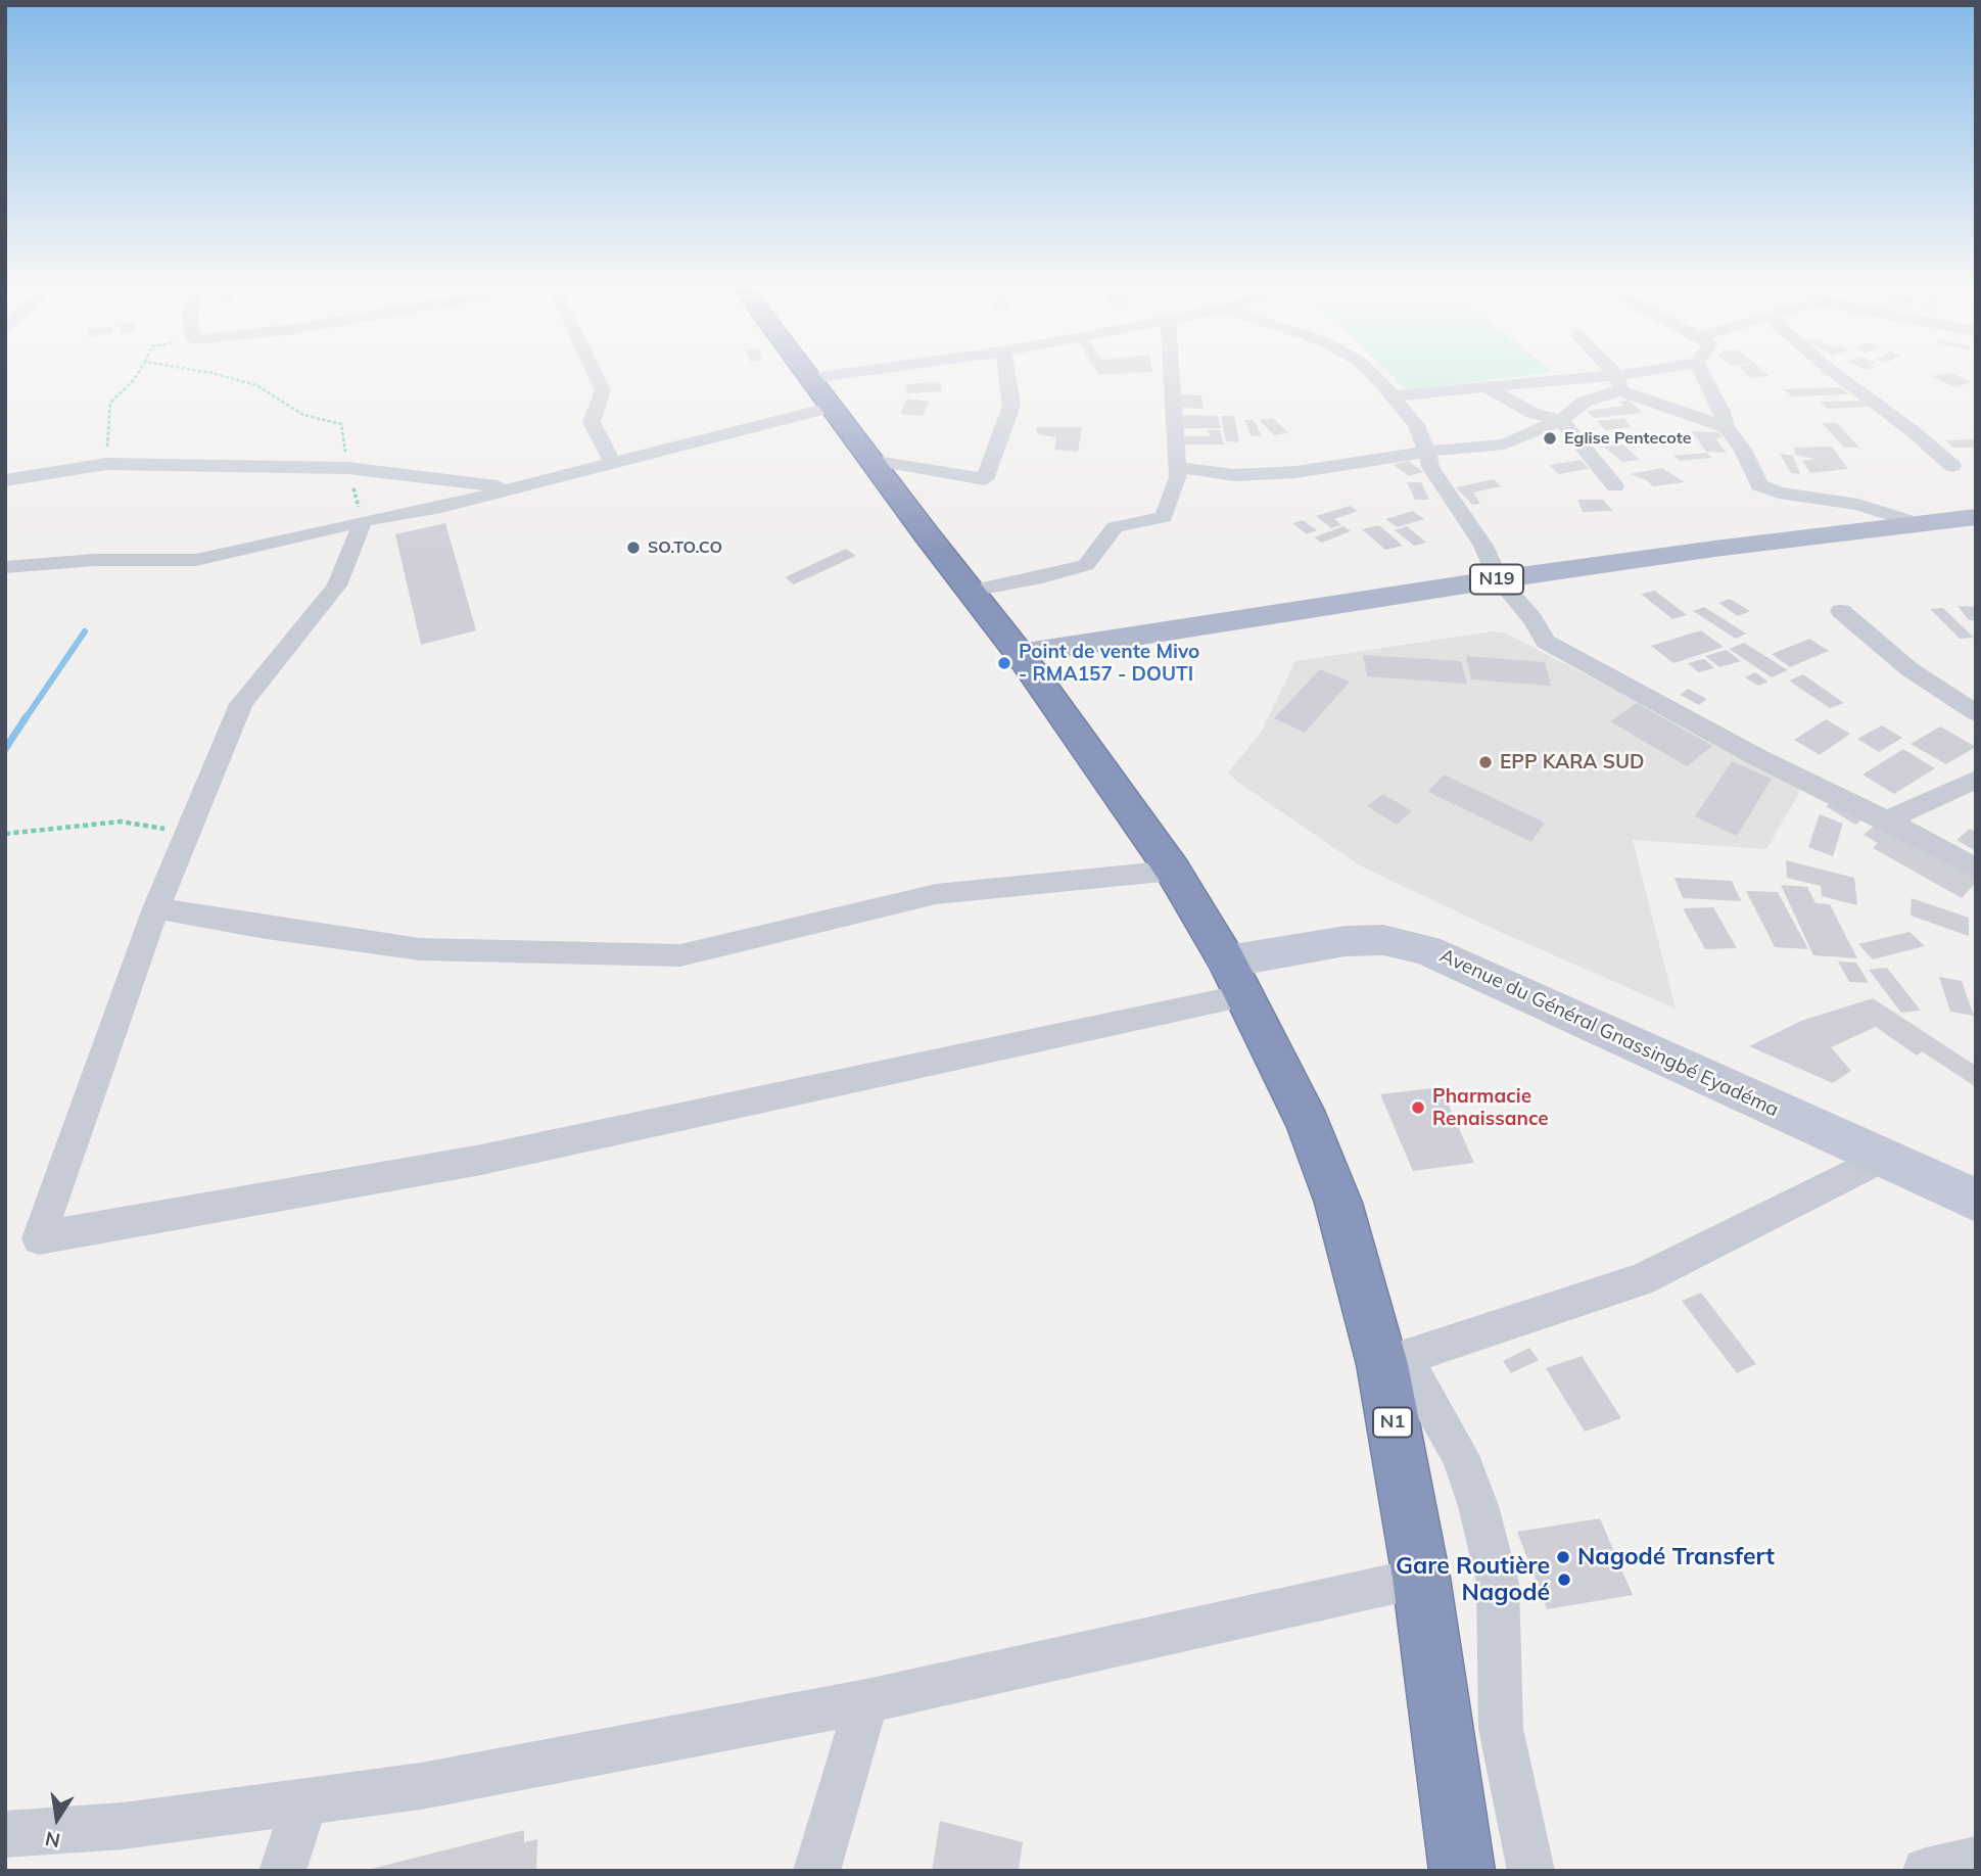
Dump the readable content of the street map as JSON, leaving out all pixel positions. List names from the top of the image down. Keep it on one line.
{"streets":{"highway":["N1"],"main road":["N19","Avenue du Général Gnassingbé Eyadéma"]},"crossings":[["N19","N1"],["Avenue du Général Gnassingbé Eyadéma","N1"]],"places":["Eglise Pentecote","SO.TO.CO","Point de vente Mivo - RMA157 - DOUTI","EPP KARA SUD","Pharmacie Renaissance","Nagodé Transfert","Gare Routière Nagodé"],"north":"bottom"}
